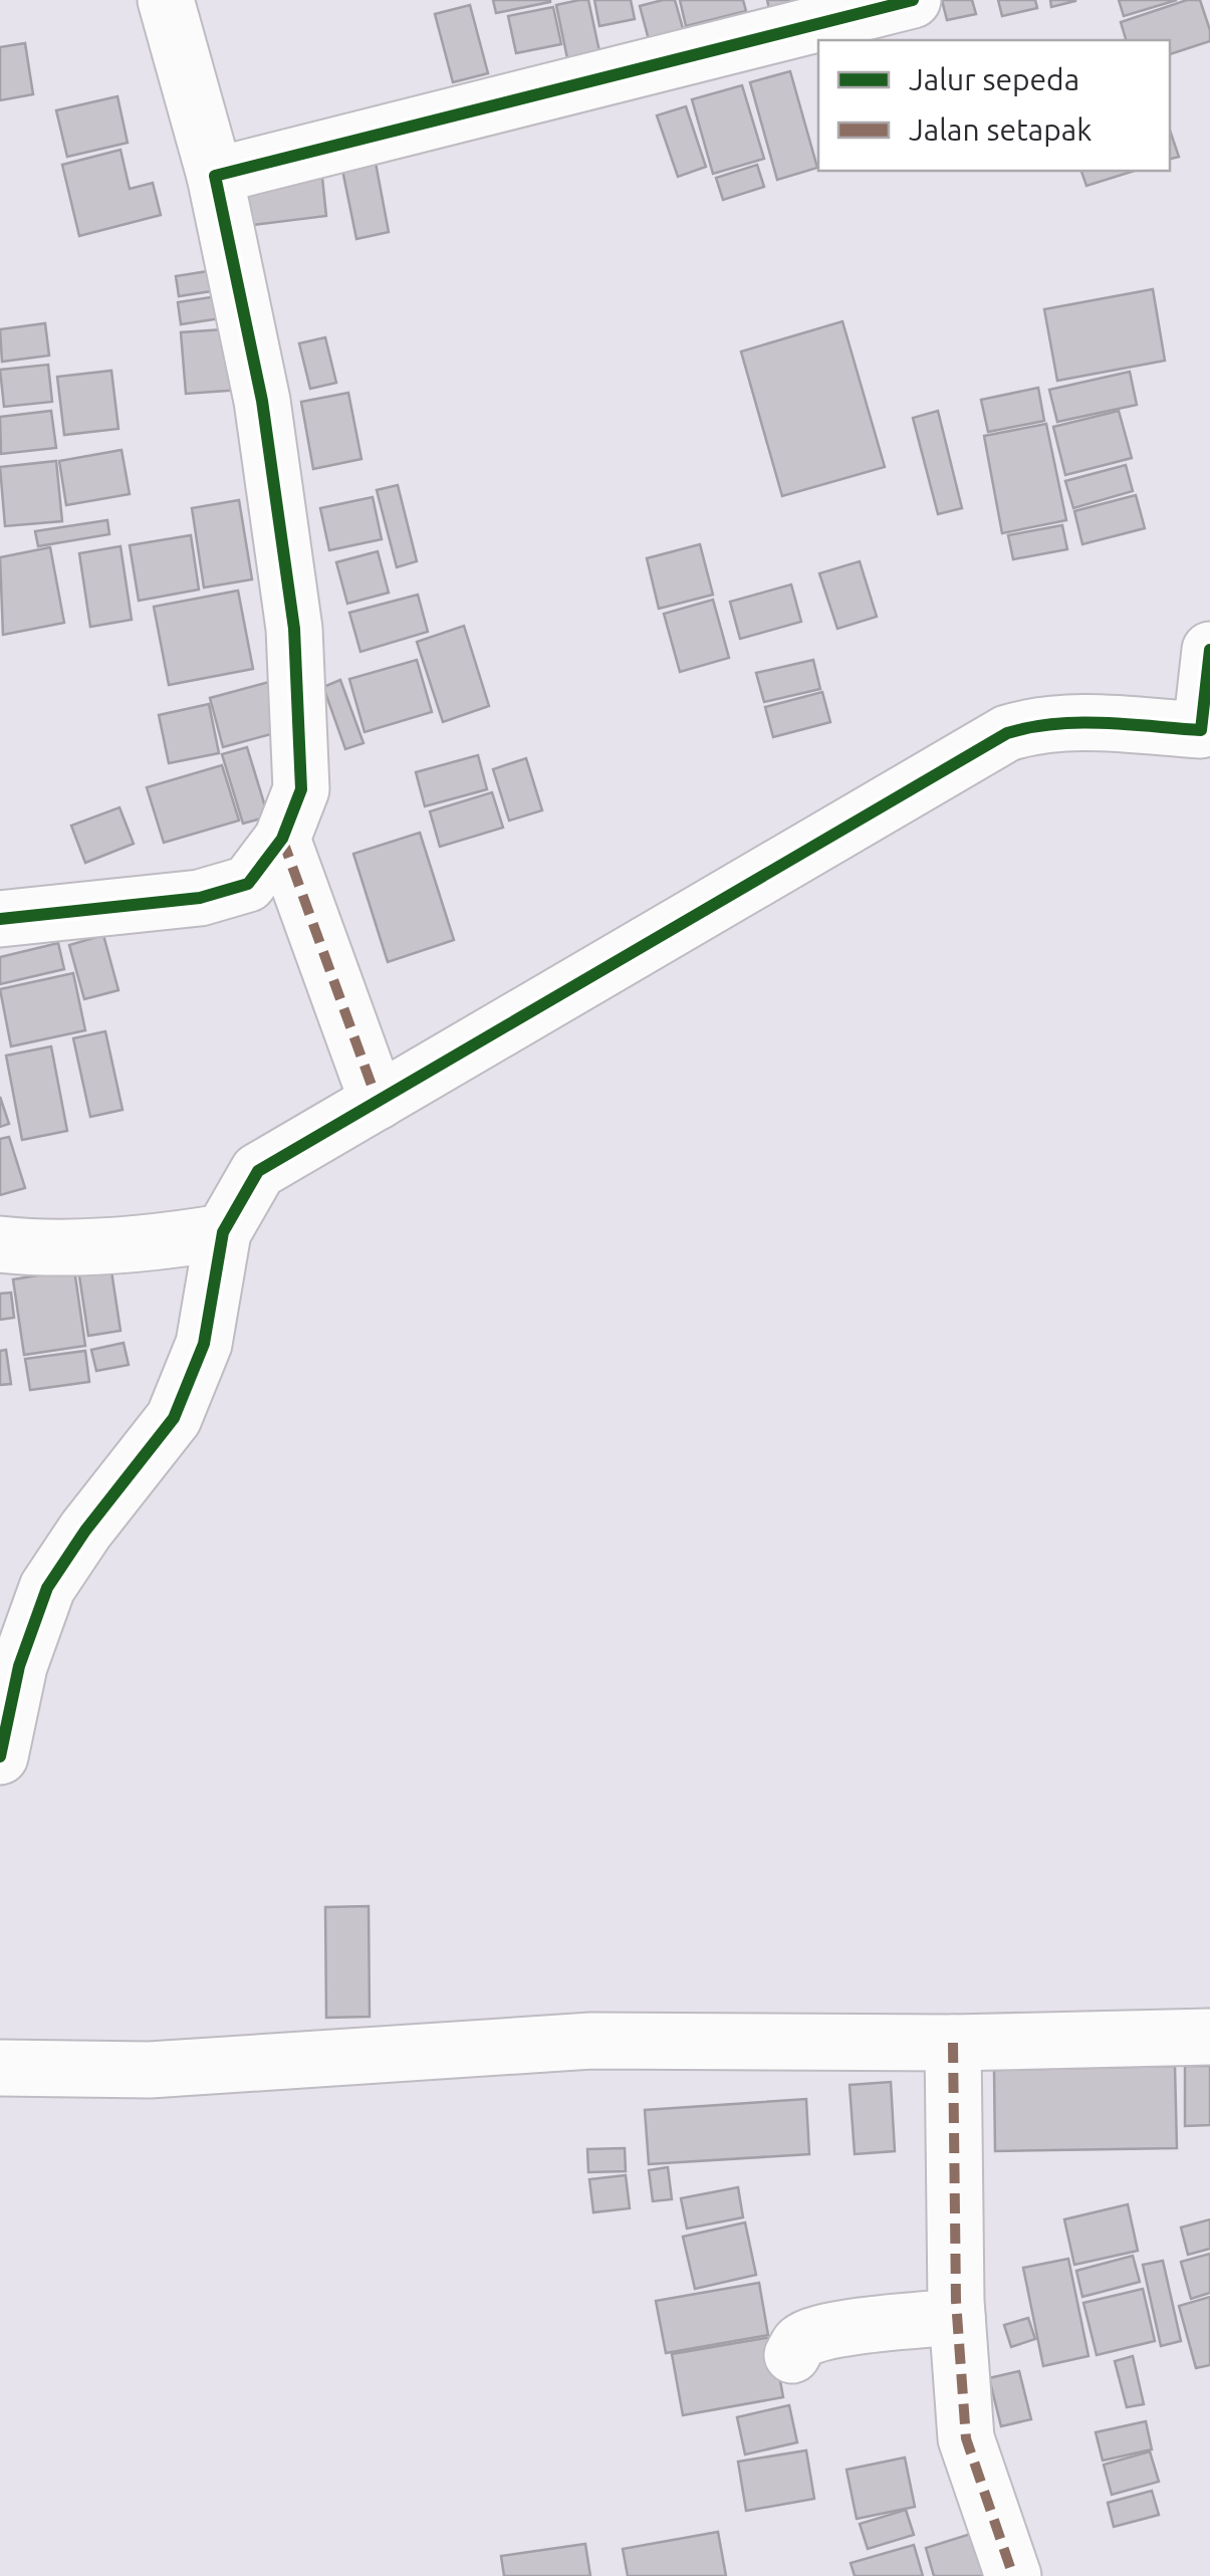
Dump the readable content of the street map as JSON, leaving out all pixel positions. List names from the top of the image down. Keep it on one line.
{"legend":["Jalur sepeda","Jalan setapak"]}
